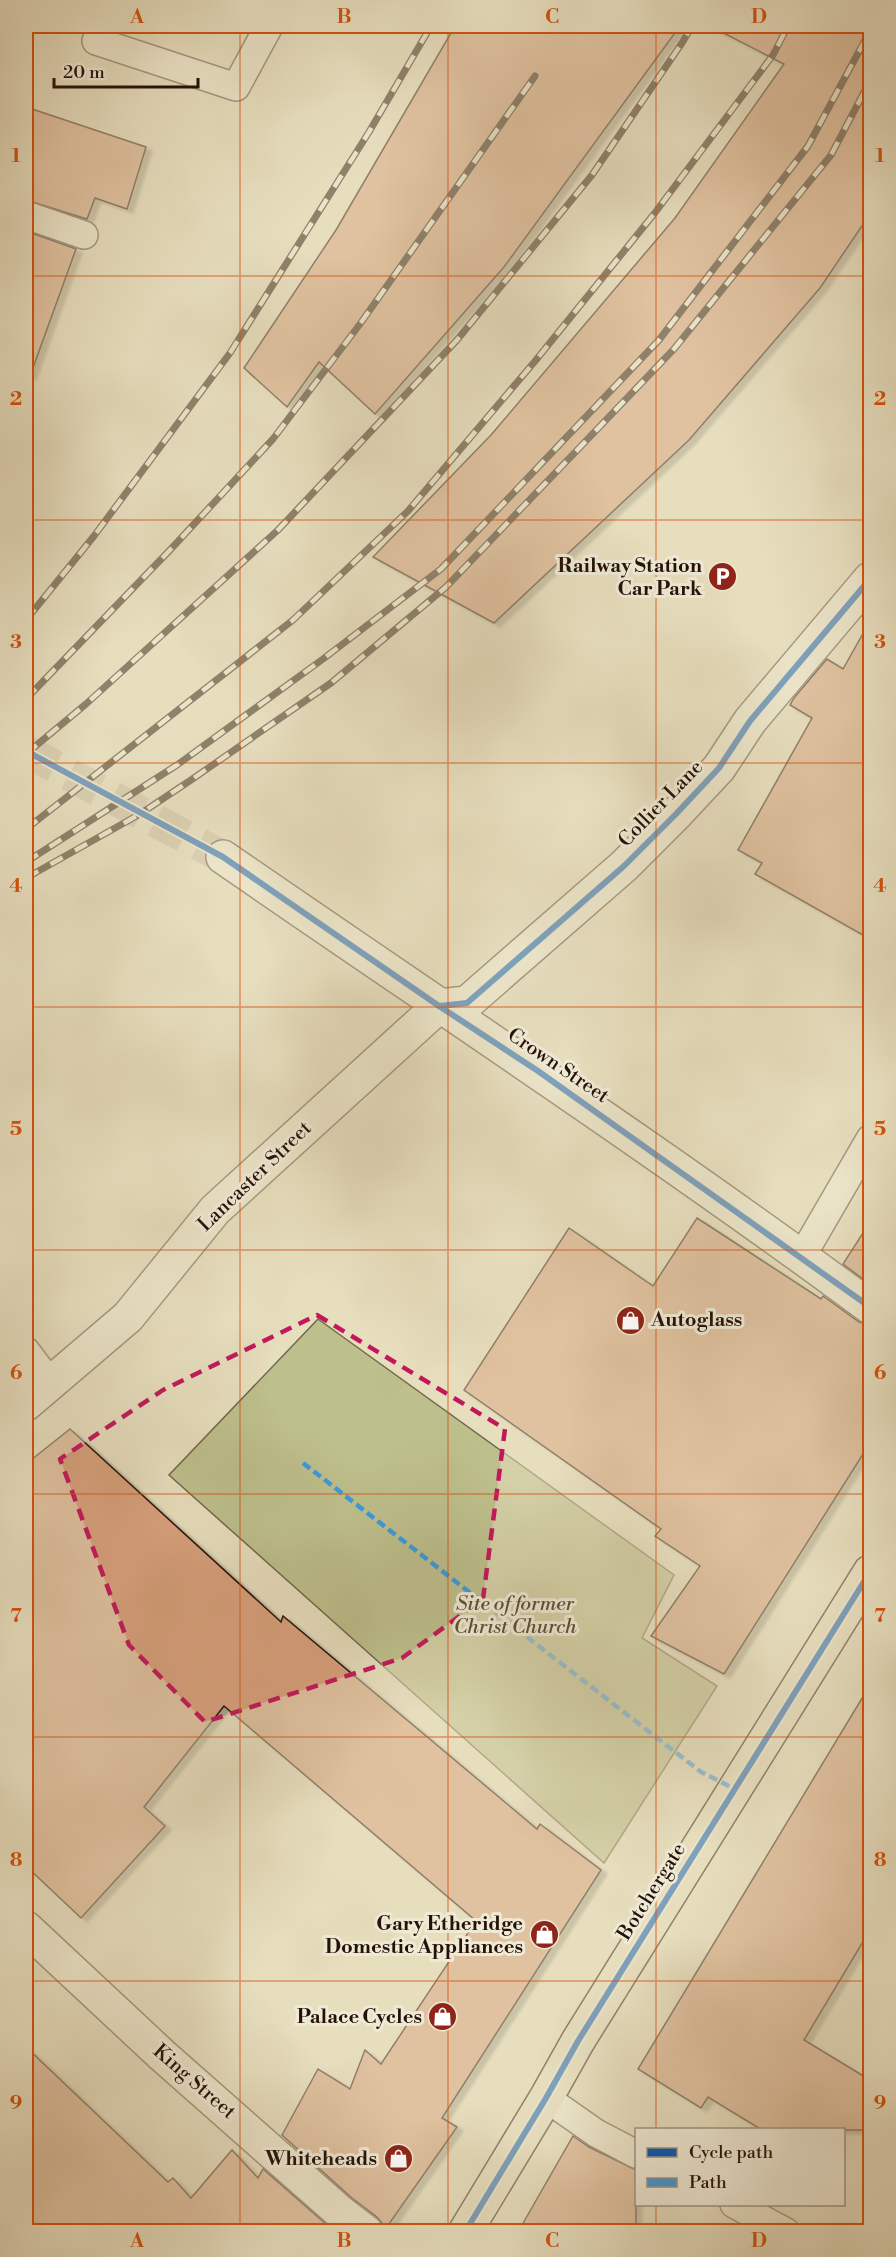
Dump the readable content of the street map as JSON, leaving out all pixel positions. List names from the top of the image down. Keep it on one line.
{"streets":{"main road":["Botchergate"],"street":["Collier Lane","Crown Street","Lancaster Street","King Street"]},"crossings":[["Collier Lane","Crown Street"],["Collier Lane","Lancaster Street"],["Crown Street","Lancaster Street"]],"parks":["Site of former Christ Church"],"places":{"parking":["Railway Station Car Park"],"shop":["Autoglass","Gary Etheridge Domestic Appliances","Palace Cycles","Whiteheads"]},"legend":["Cycle path","Path"],"scale_bar":"20 m","grid":{"columns":["A","B","C","D"],"rows":["1","2","3","4","5","6","7","8","9"]}}
